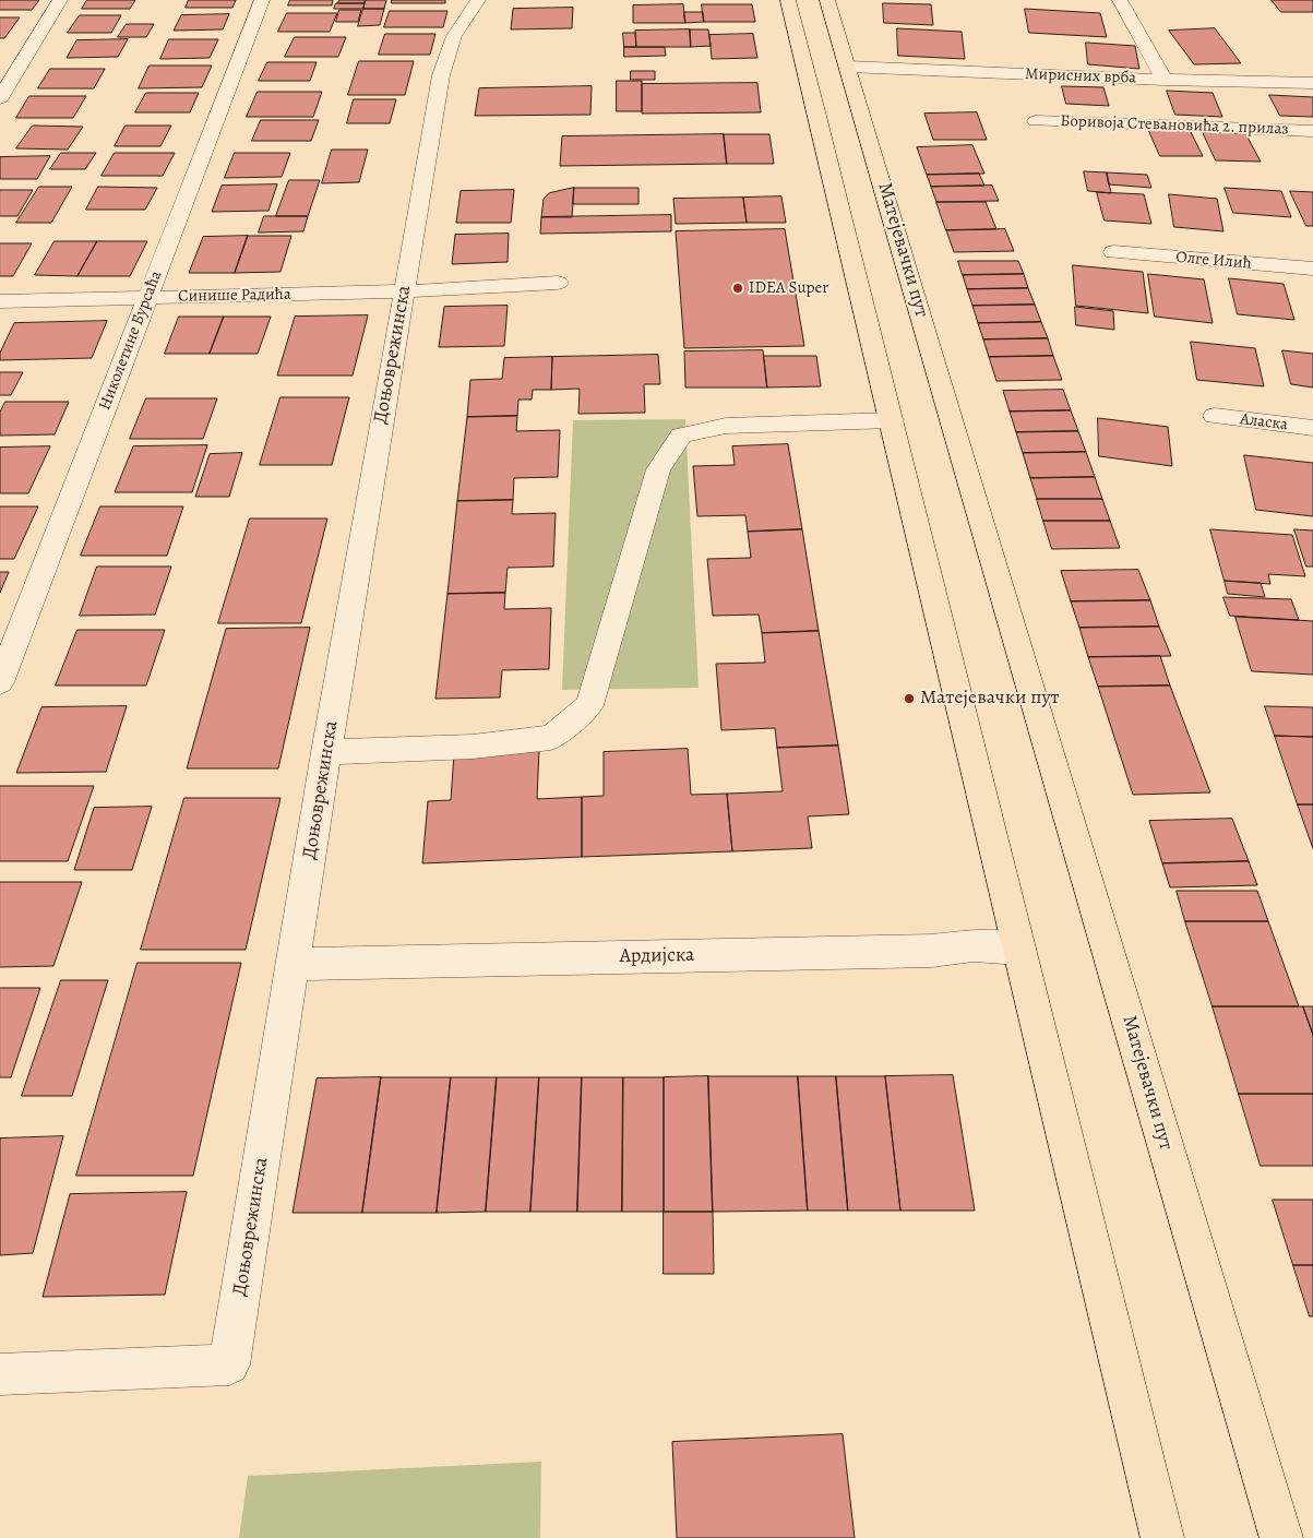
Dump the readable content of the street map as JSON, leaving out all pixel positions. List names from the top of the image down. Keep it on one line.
{"streets":{"main road":["Матејевачки пут"],"street":["Мирисних врба","Боривоја Стевановића 2. прилаз","Олге Илић","Синише Радића","Николетине Бурсаћа","Доњоврежинска","Аласка","Ардијска"]},"crossings":[["Мирисних врба","Матејевачки пут"],["Синише Радића","Николетине Бурсаћа"],["Синише Радића","Доњоврежинска"],["Доњоврежинска","Ардијска"]],"places":["IDEA Super","Матејевачки пут"]}
